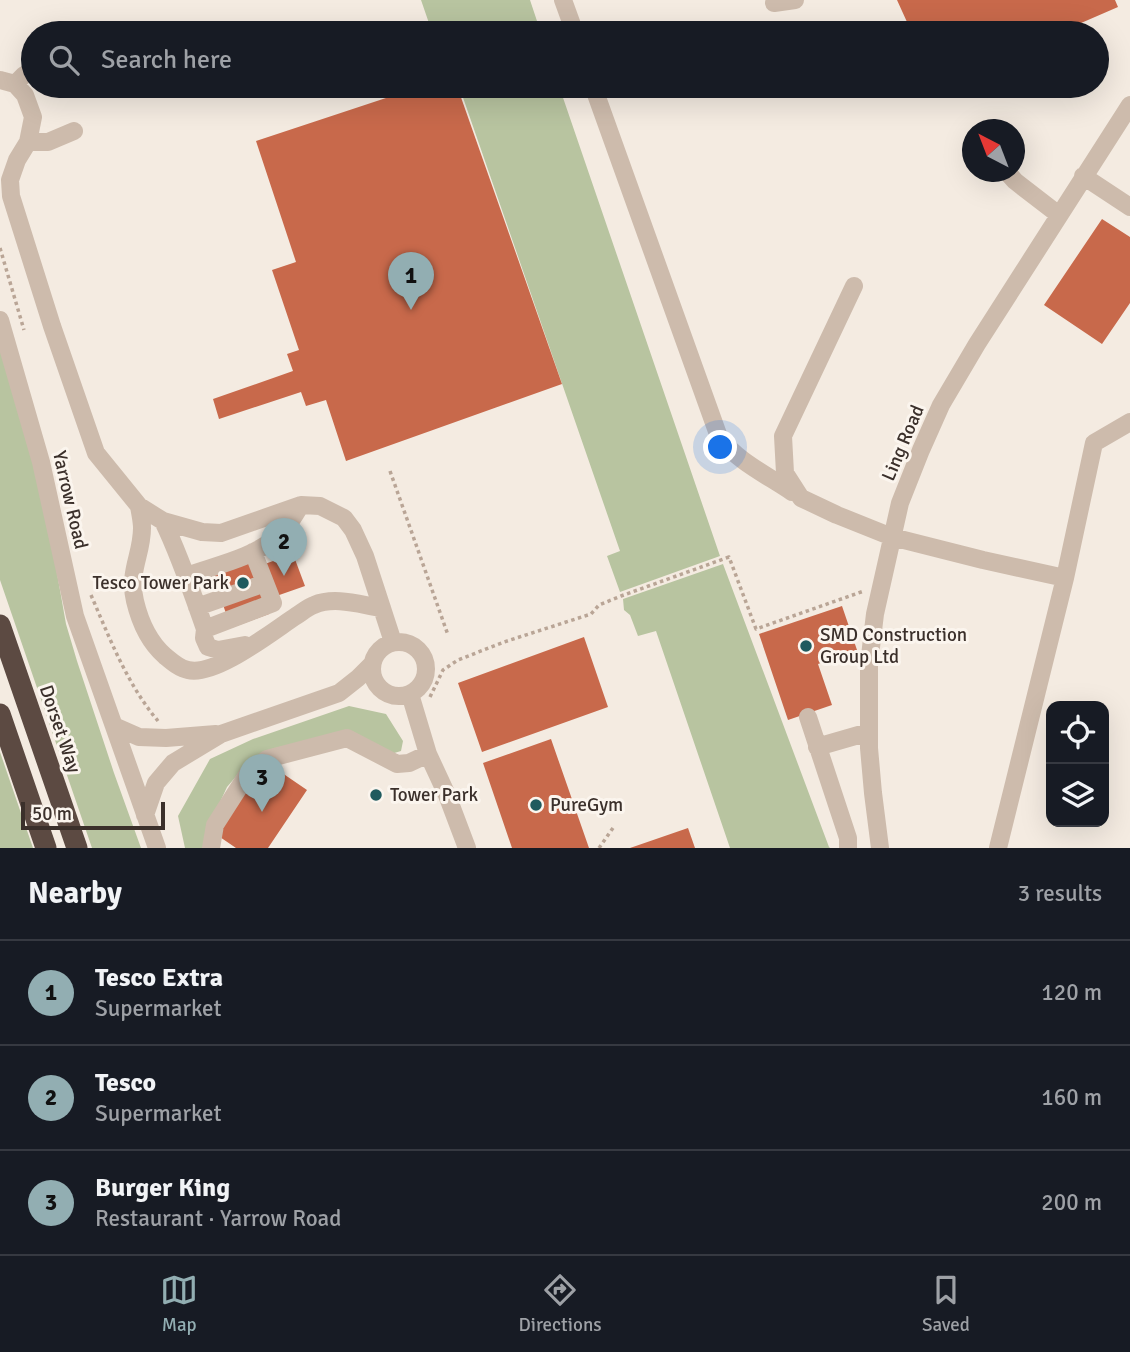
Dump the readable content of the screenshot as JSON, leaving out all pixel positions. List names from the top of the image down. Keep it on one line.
{"streets":{"highway":["Dorset Way"],"street":["Ling Road","Yarrow Road"]},"places":["Tesco Tower Park","SMD Construction Group Ltd","Tower Park","PureGym"],"scale_bar":"50 m","north":"top left","page":{"search":"Search here","pins":["1","2","3"],"scale":"50 m","heading":["Nearby","3 results"],"list":[{"mark":"1","name":"Tesco Extra","note":"Supermarket","value":"120 m"},{"mark":"2","name":"Tesco","note":"Supermarket","value":"160 m"},{"mark":"3","name":"Burger King","note":"Restaurant · Yarrow Road","value":"200 m"}],"nav":["Map","Directions","Saved"]}}
